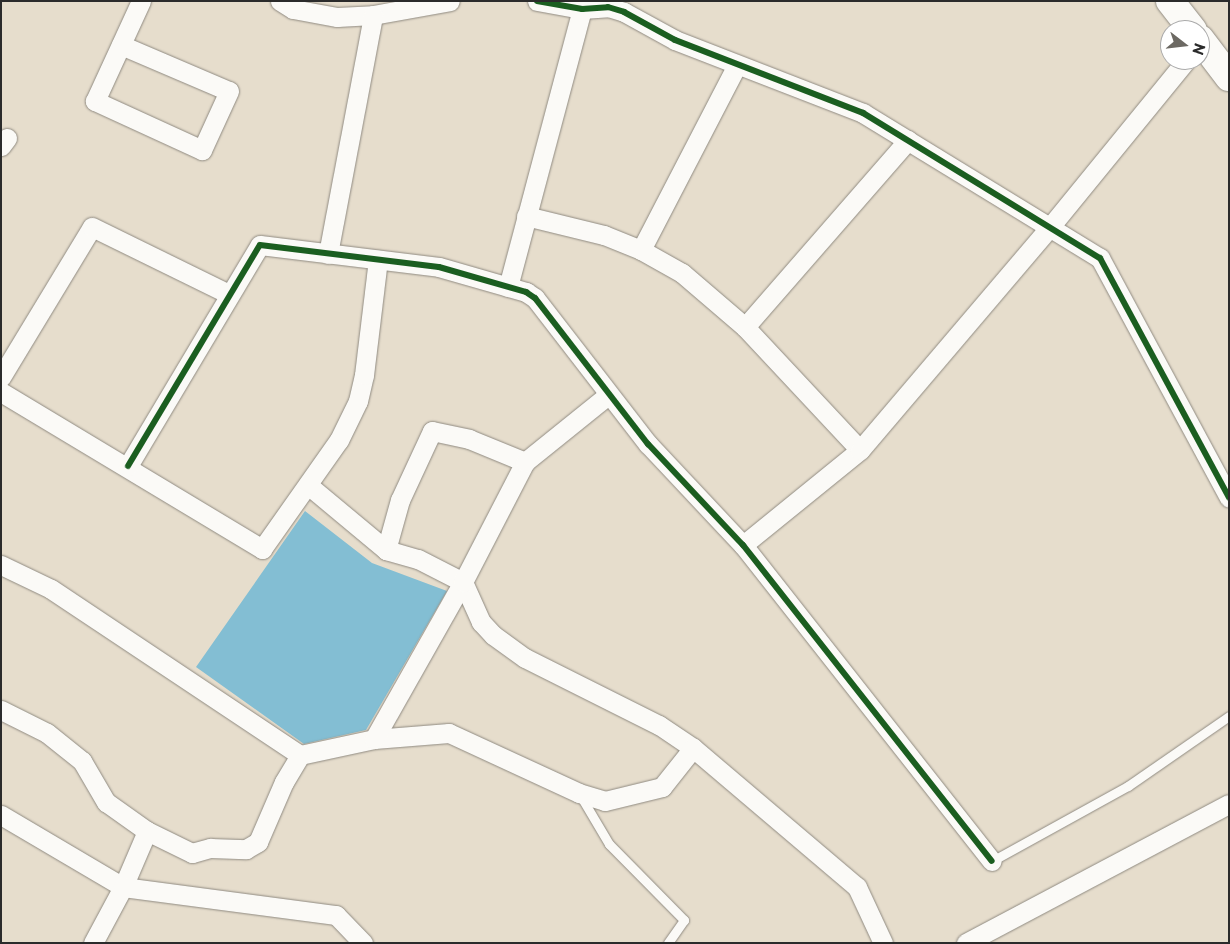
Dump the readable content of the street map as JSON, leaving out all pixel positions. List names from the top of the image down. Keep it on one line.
{"north":"right"}
